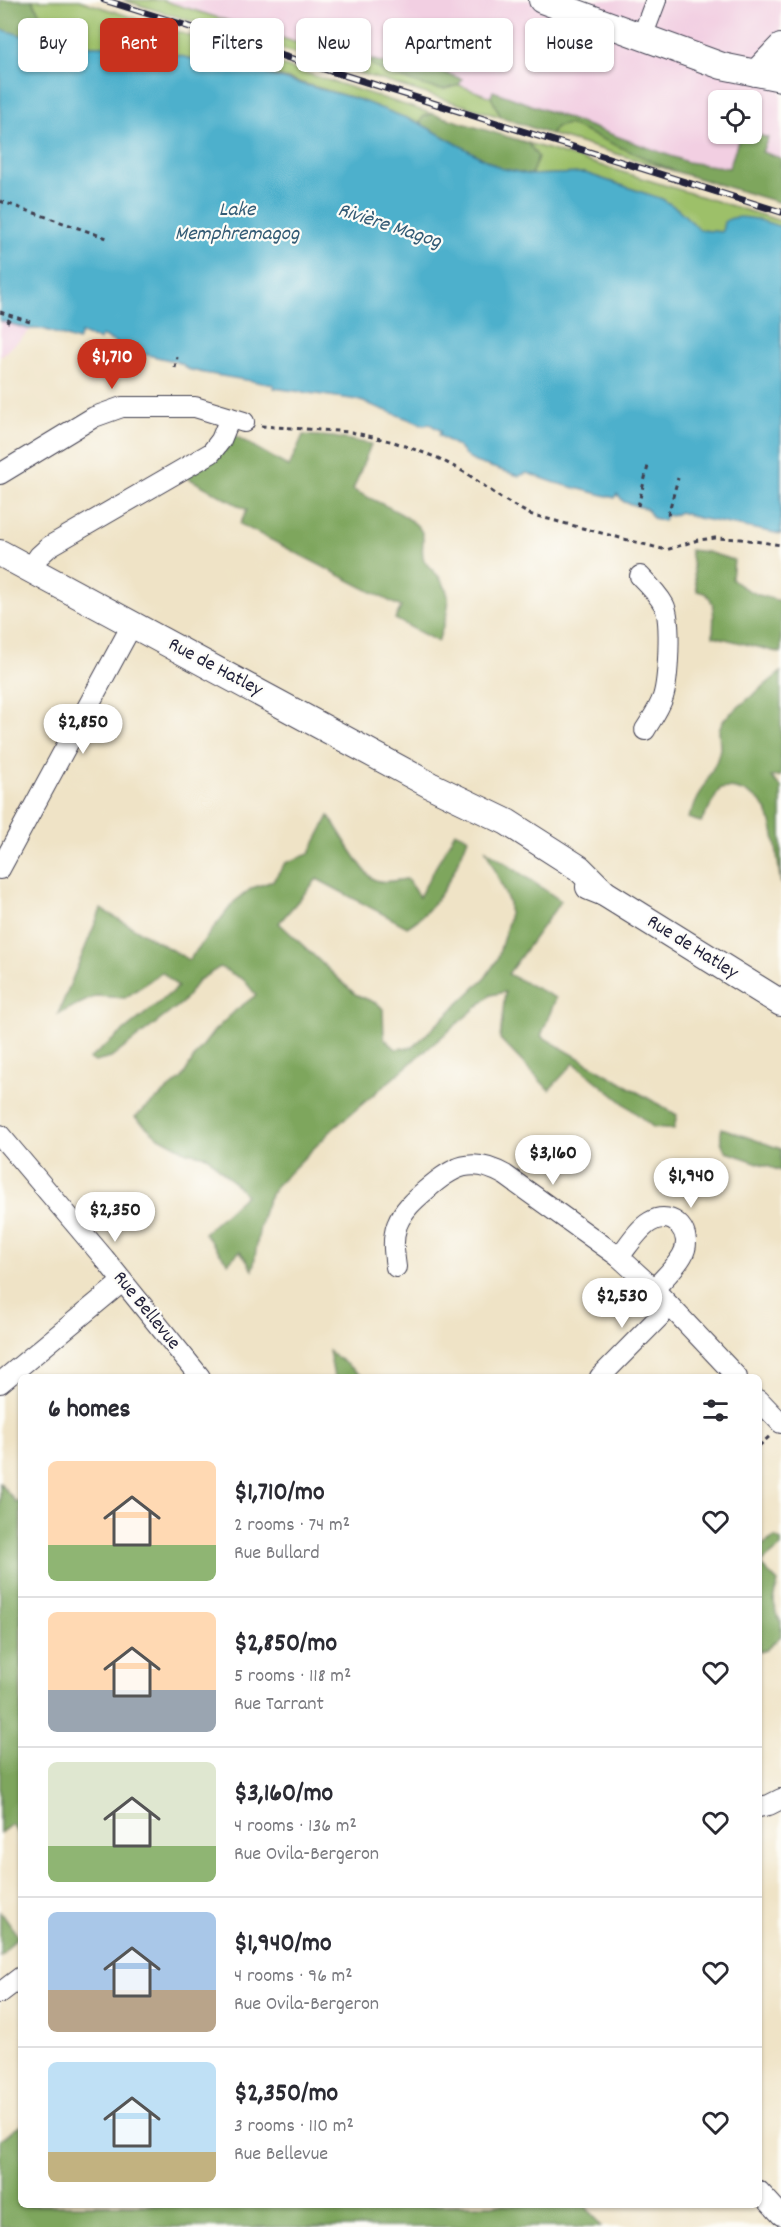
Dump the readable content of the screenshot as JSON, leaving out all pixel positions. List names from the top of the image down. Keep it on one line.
{"streets":{"main road":["Rue de Hatley"],"street":["Rue Bellevue"]},"water":["Lake Memphremagog","Rivière Magog"],"page":{"chip":["Buy","Rent","Filters","New","Apartment","House"],"price":["$1,710","$2,850","$3,160","$1,940","$2,350","$2,530"],"heading":"6 homes","list":[{"name":"$1,710/mo","note":"2 rooms · 74 m² · Rue Bullard"},{"name":"$2,850/mo","note":"5 rooms · 118 m² · Rue Tarrant"},{"name":"$3,160/mo","note":"4 rooms · 136 m² · Rue Ovila-Bergeron"},{"name":"$1,940/mo","note":"4 rooms · 96 m² · Rue Ovila-Bergeron"},{"name":"$2,350/mo","note":"3 rooms · 110 m² · Rue Bellevue"}]}}
